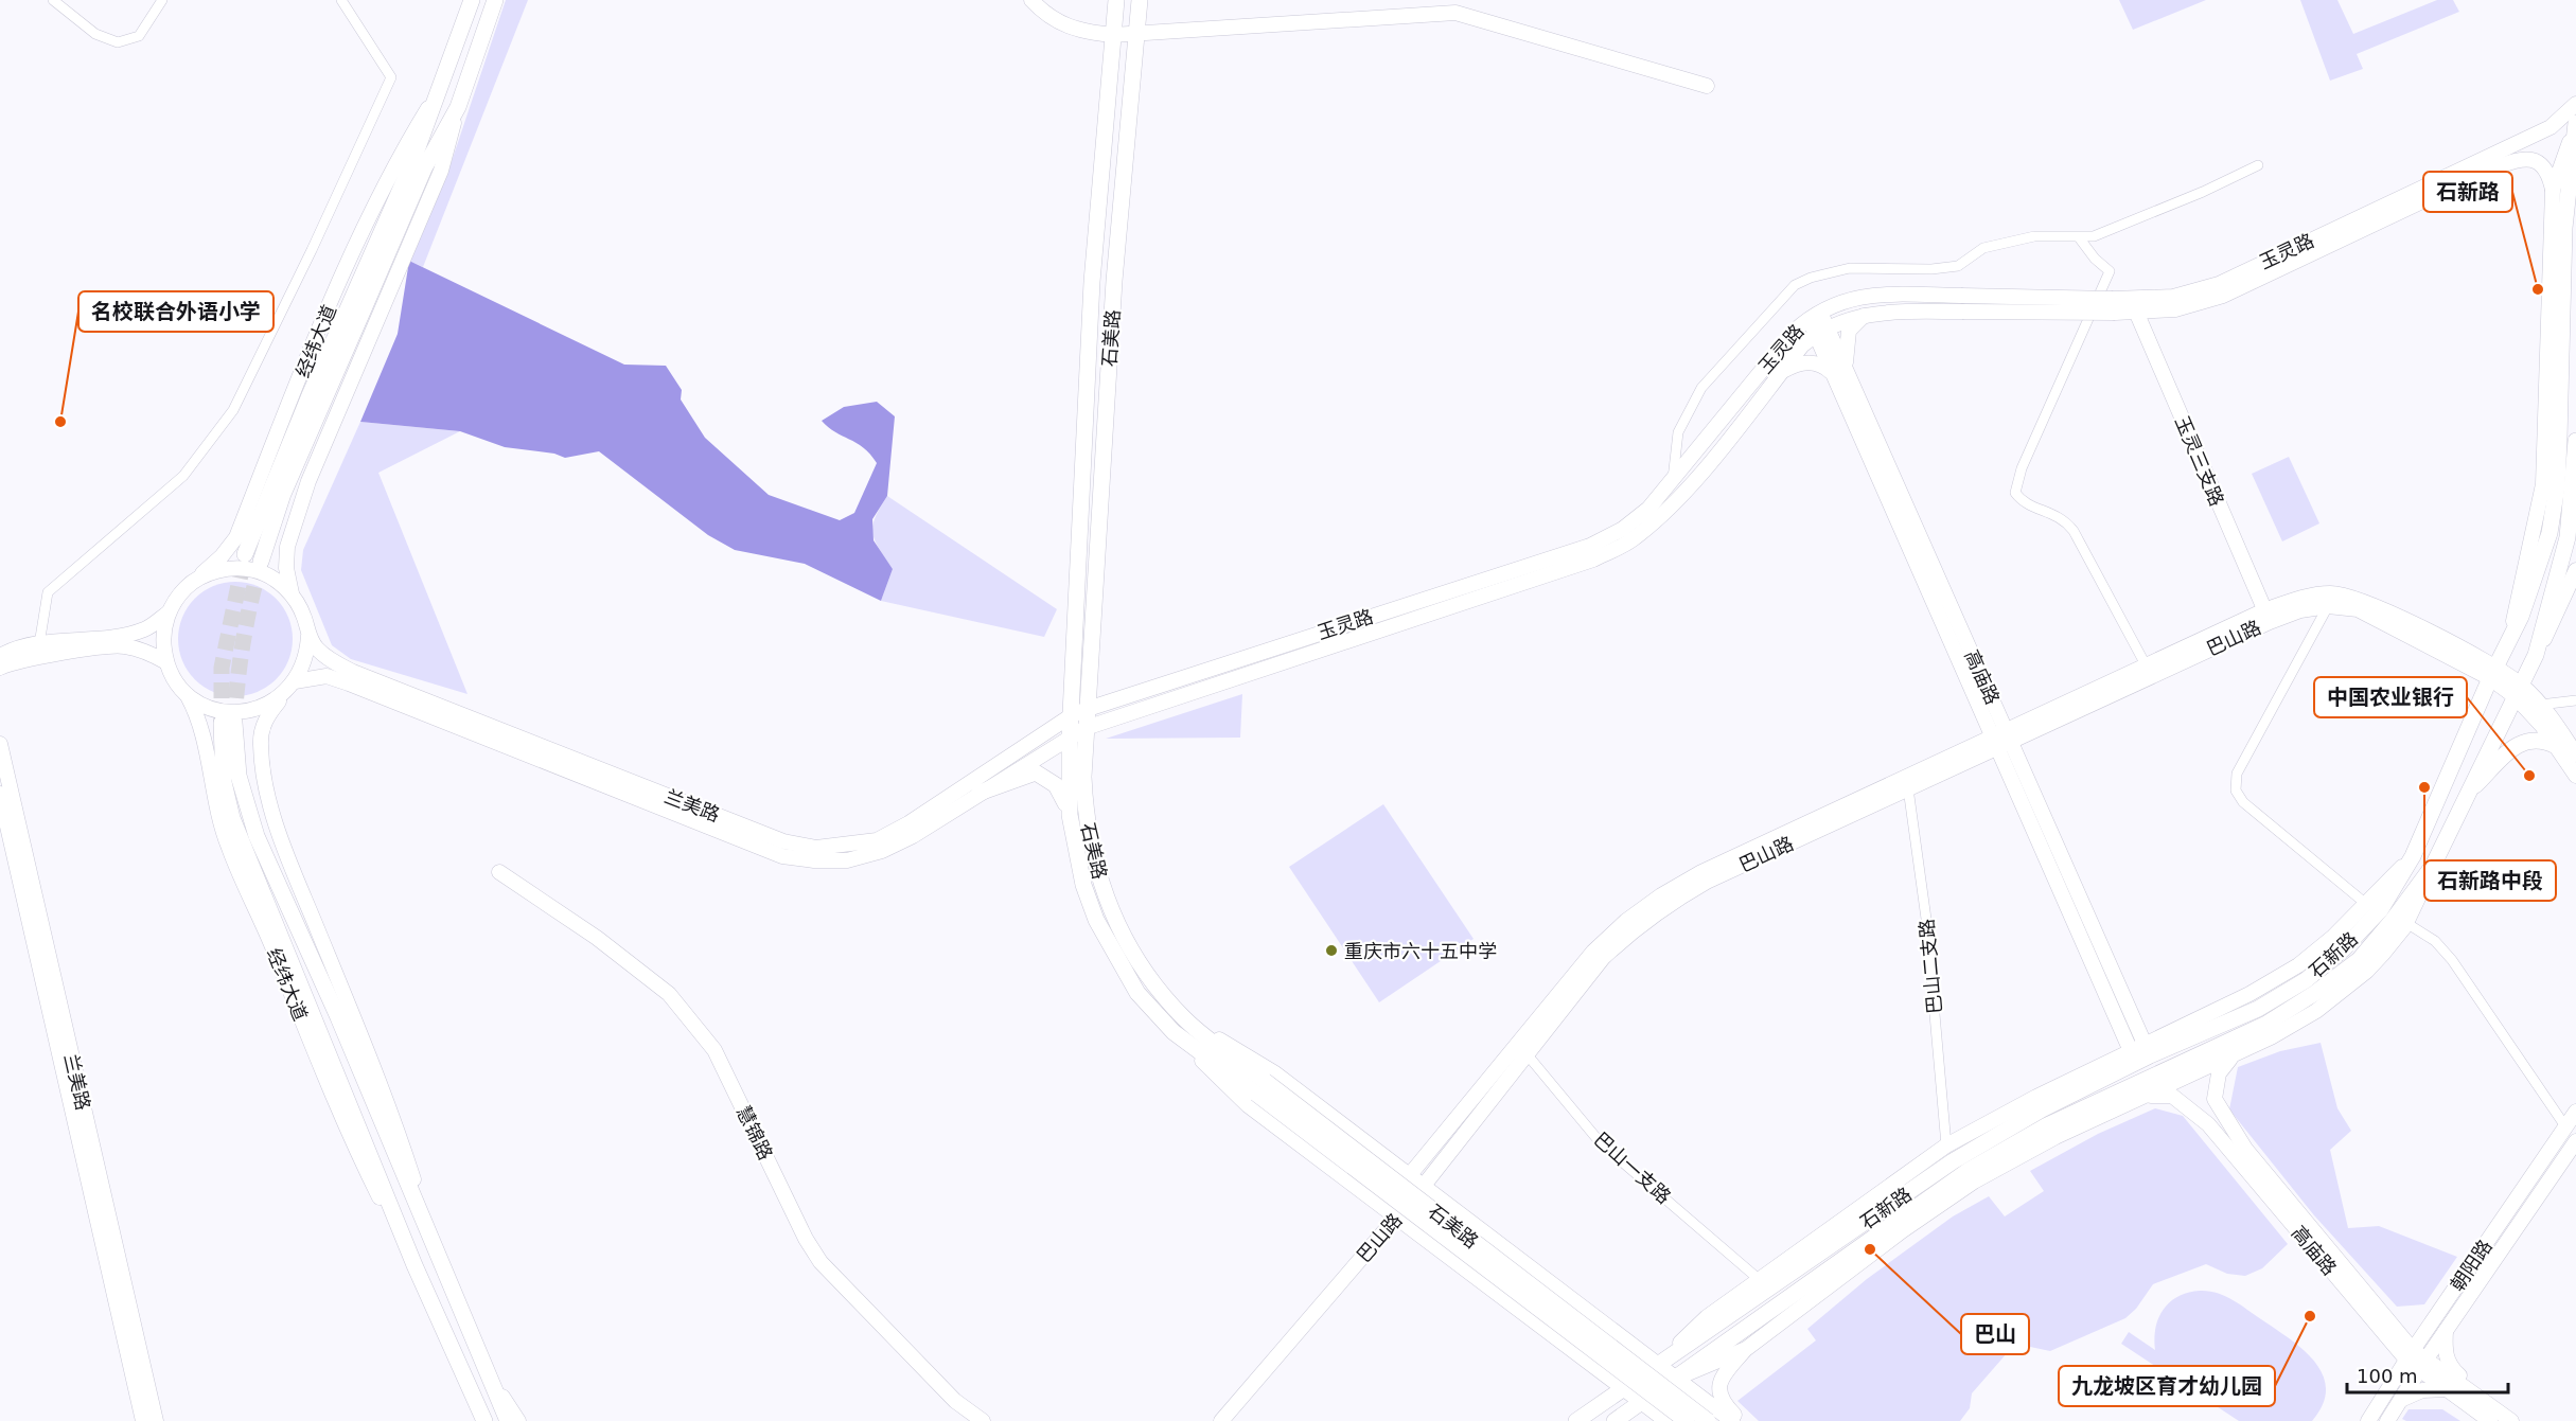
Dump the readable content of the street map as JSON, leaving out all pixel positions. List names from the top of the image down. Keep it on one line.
{"streets":{"main road":["石美路","经纬大道","石新路"],"street":["玉灵路","玉灵三支路","巴山路","高庙路","兰美路","巴山二支路","慧锦路","巴山一支路","朝阳路"]},"crossings":[["玉灵路","石美路"],["玉灵路","玉灵三支路"],["玉灵路","高庙路"],["玉灵路","兰美路"],["石美路","兰美路"],["经纬大道","兰美路"],["玉灵三支路","巴山路"],["巴山路","高庙路"],["巴山路","石新路"],["巴山路","巴山二支路"],["巴山路","巴山一支路"],["高庙路","朝阳路"]],"places":["石新路","名校联合外语小学","中国农业银行","石新路中段","重庆市六十五中学","巴山","九龙坡区育才幼儿园"],"scale_bar":"100 m"}
